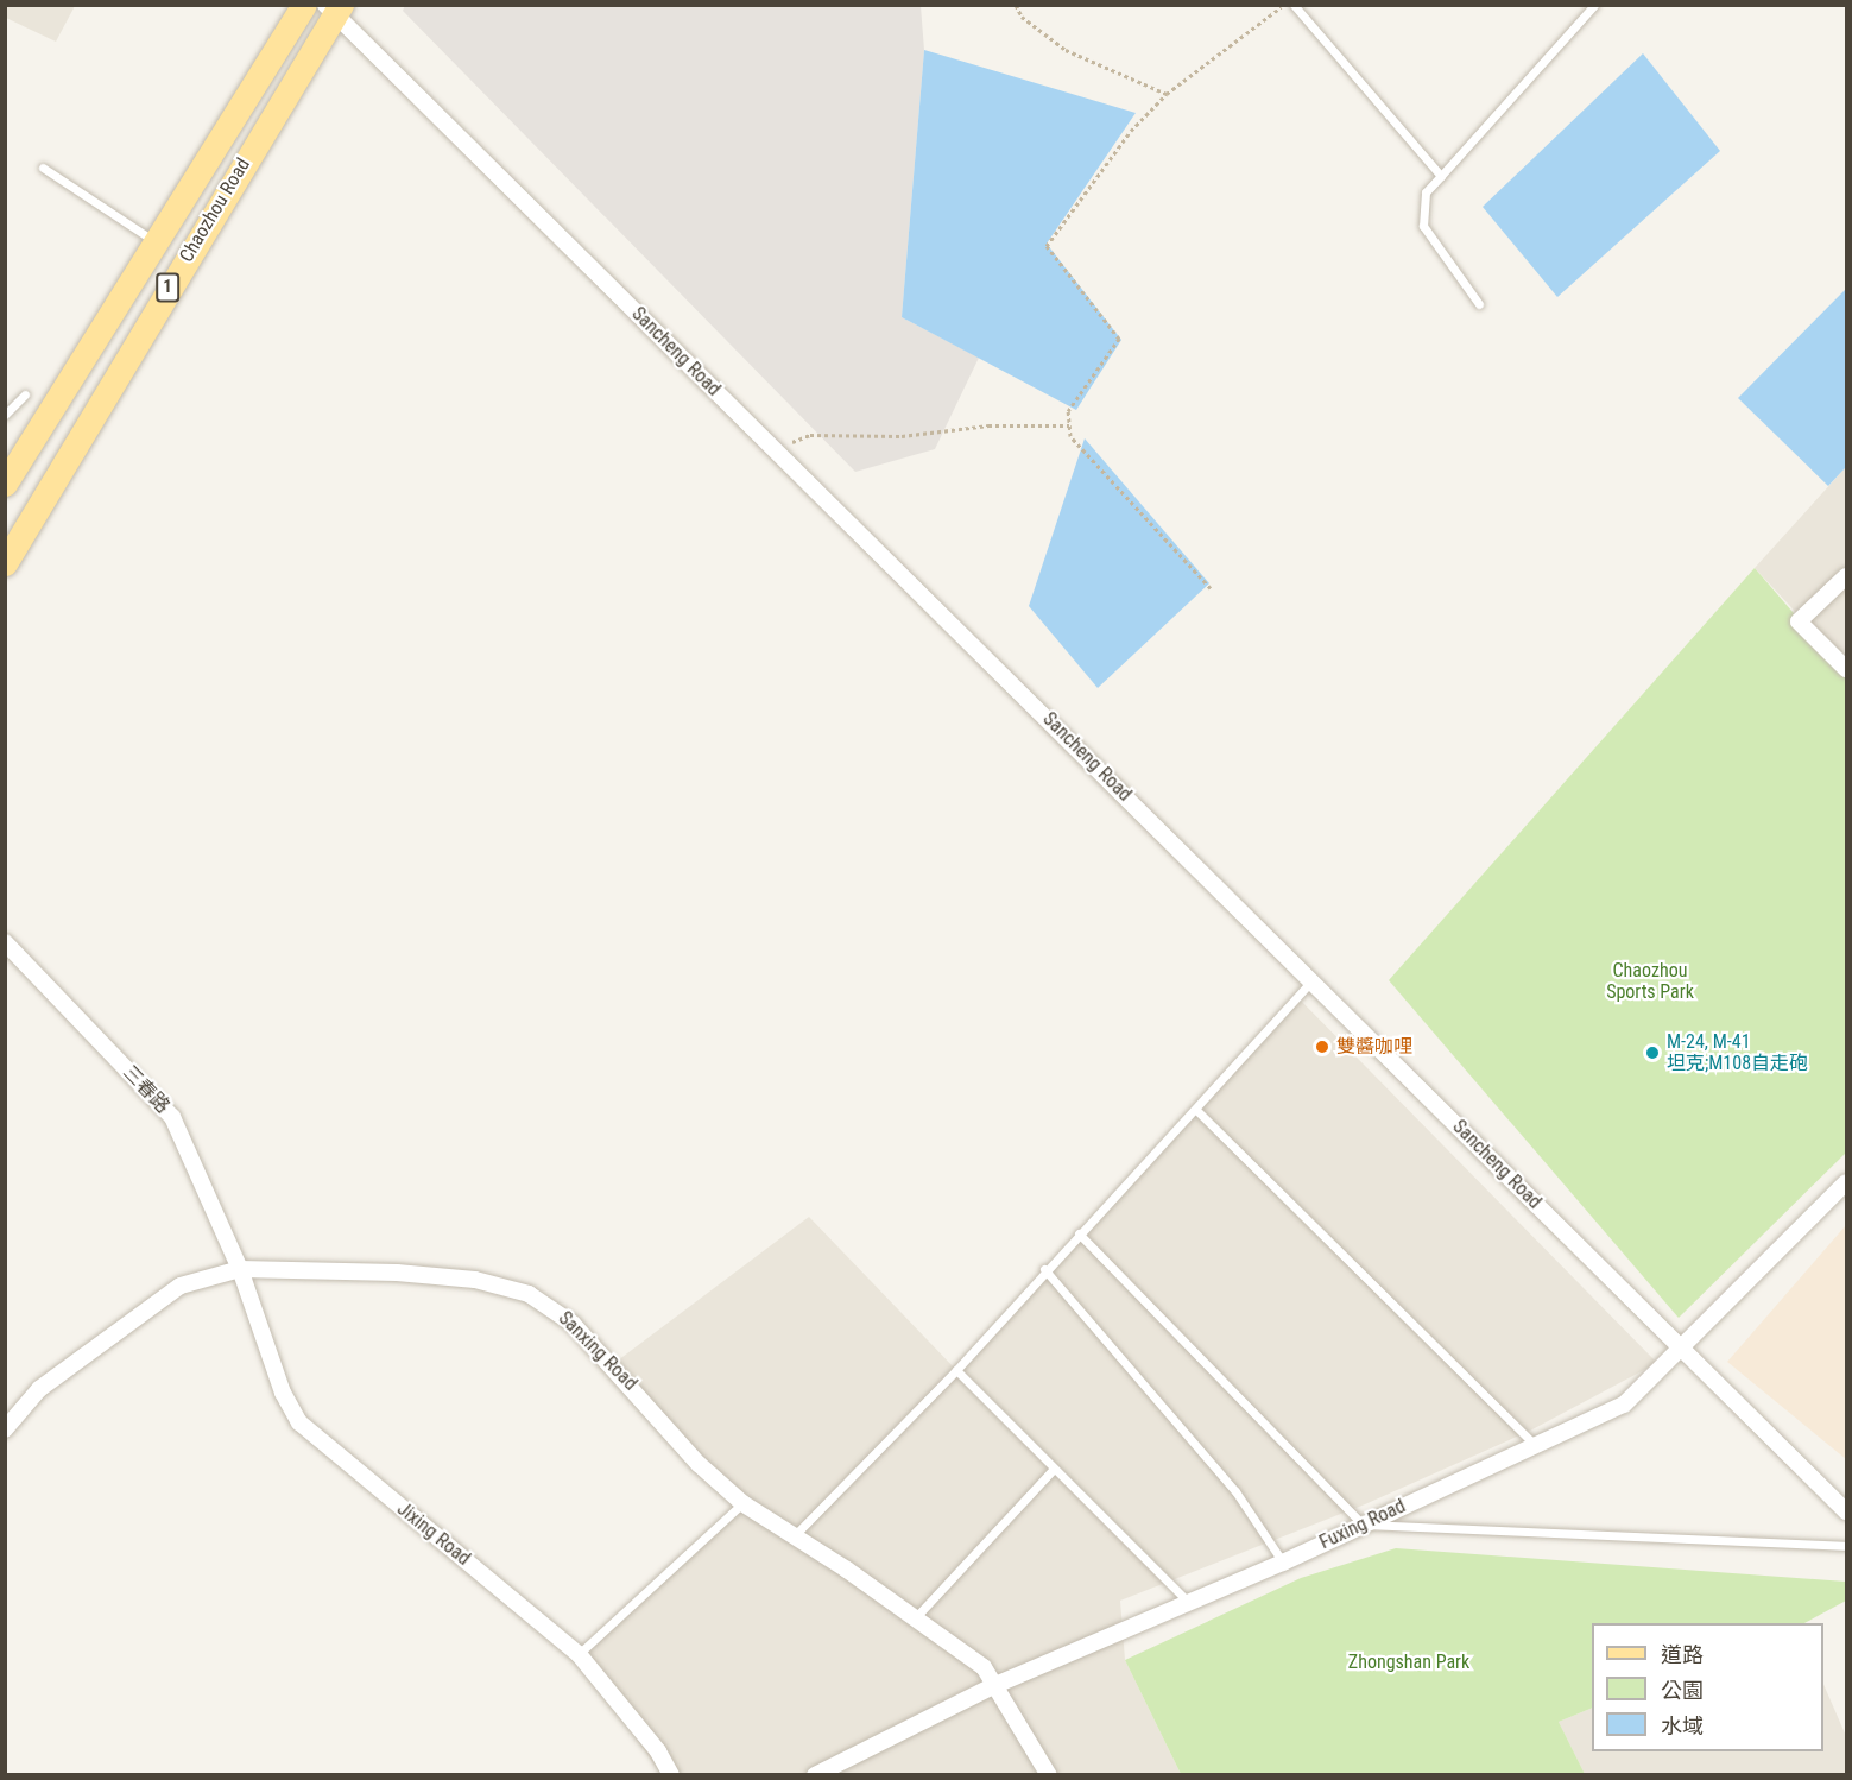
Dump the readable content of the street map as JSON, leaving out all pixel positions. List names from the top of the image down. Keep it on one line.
{"streets":{"main road":["Chaozhou Road","1"],"street":["Sancheng Road","三春路","Sanxing Road","Fuxing Road","Jixing Road"]},"crossings":[["Chaozhou Road","Sancheng Road"],["Sancheng Road","Fuxing Road"],["三春路","Sanxing Road"],["三春路","Jixing Road"],["Sanxing Road","Fuxing Road"],["Sanxing Road","Jixing Road"]],"parks":["Chaozhou Sports Park","Zhongshan Park"],"places":["雙醬咖哩","M-24, M-41 坦克;M108自走砲"],"legend":["道路","公園","水域"]}
